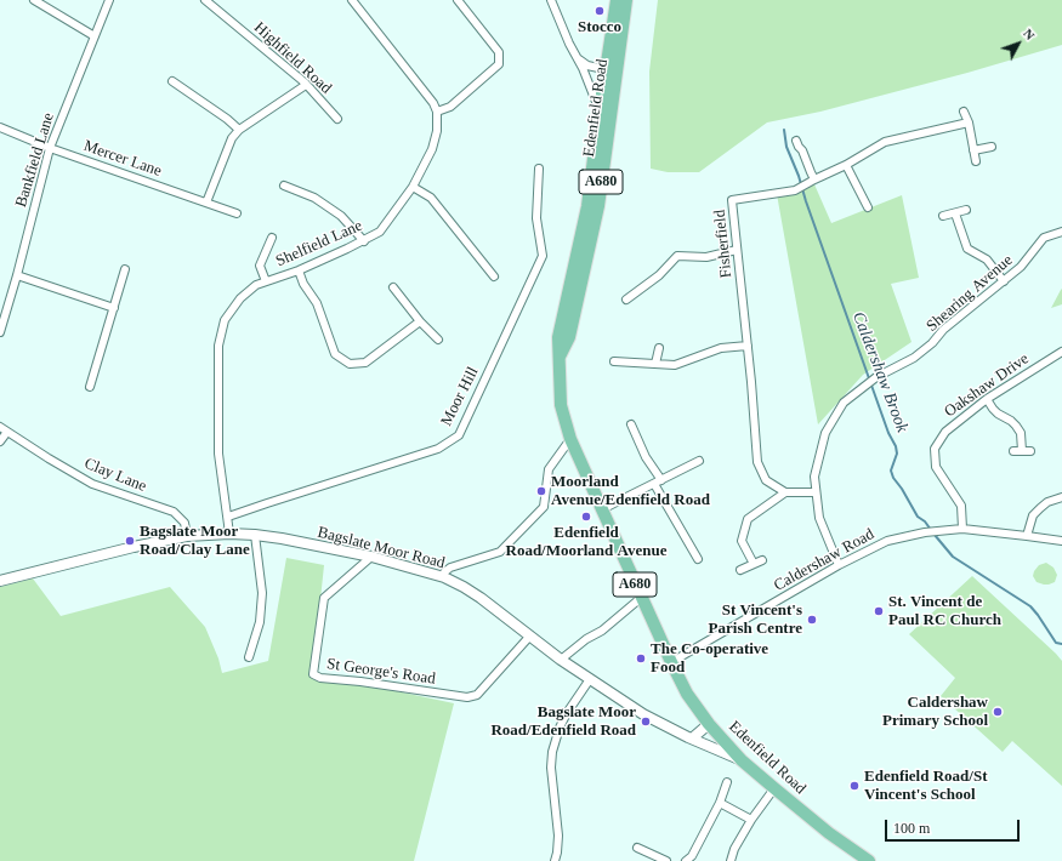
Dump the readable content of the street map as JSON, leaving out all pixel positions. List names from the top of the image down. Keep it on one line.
{"streets":{"main road":["Edenfield Road","A680"],"street":["Highfield Road","Mercer Lane","Bankfield Lane","Shelfield Lane","Fisherfield","Shearing Avenue","Oakshaw Drive","Moor Hill","Clay Lane","Bagslate Moor Road","Caldershaw Road","St George's Road"]},"crossings":[["Edenfield Road","Bagslate Moor Road"],["Edenfield Road","Caldershaw Road"],["Mercer Lane","Bankfield Lane"],["Shelfield Lane","Moor Hill"],["Shelfield Lane","Bagslate Moor Road"],["Shearing Avenue","Caldershaw Road"],["Oakshaw Drive","Caldershaw Road"],["Clay Lane","Bagslate Moor Road"],["Bagslate Moor Road","St George's Road"]],"water":["Caldershaw Brook"],"places":["Stocco","Moorland Avenue/Edenfield Road","Edenfield Road/Moorland Avenue","Bagslate Moor Road/Clay Lane","St. Vincent de Paul RC Church","St Vincent's Parish Centre","The Co-operative Food","Caldershaw Primary School","Bagslate Moor Road/Edenfield Road","Edenfield Road/St Vincent's School"],"scale_bar":"100 m","north":"top right"}
